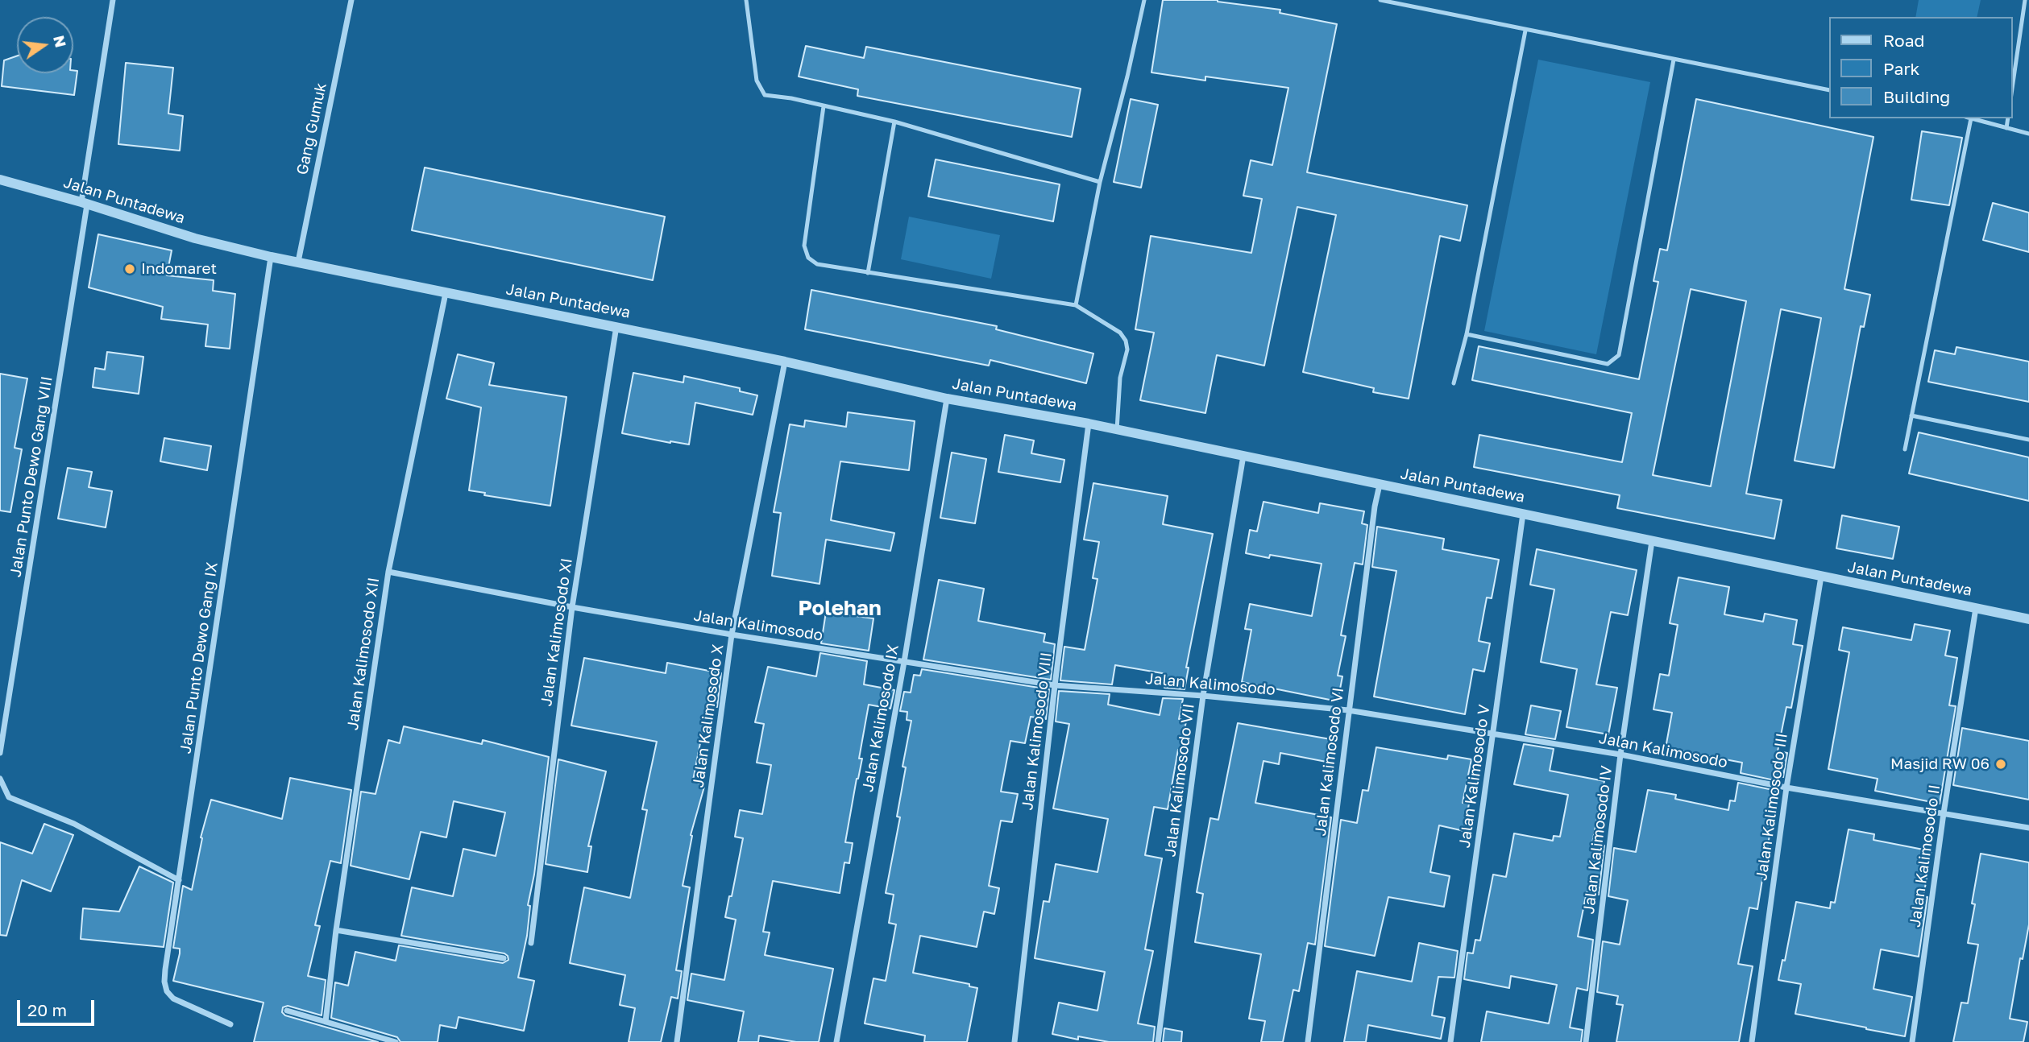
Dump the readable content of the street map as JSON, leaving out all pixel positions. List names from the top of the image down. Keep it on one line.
{"streets":{"street":["Gang Gumuk","Jalan Puntadewa","Jalan Punto Dewo Gang VIII","Jalan Kalimosodo","Jalan Kalimosodo XI","Jalan Kalimosodo XII","Jalan Punto Dewo Gang IX","Jalan Kalimosodo X","Jalan Kalimosodo IX","Jalan Kalimosodo VIII","Jalan Kalimosodo VI","Jalan Kalimosodo V","Jalan Kalimosodo VII","Jalan Kalimosodo III","Jalan Kalimosodo IV","Jalan Kalimosodo II"]},"crossings":[["Gang Gumuk","Jalan Puntadewa"],["Jalan Puntadewa","Jalan Punto Dewo Gang VIII"],["Jalan Puntadewa","Jalan Kalimosodo XI"],["Jalan Puntadewa","Jalan Kalimosodo XII"],["Jalan Puntadewa","Jalan Punto Dewo Gang IX"],["Jalan Puntadewa","Jalan Kalimosodo X"],["Jalan Puntadewa","Jalan Kalimosodo IX"],["Jalan Puntadewa","Jalan Kalimosodo VIII"],["Jalan Puntadewa","Jalan Kalimosodo VI"],["Jalan Puntadewa","Jalan Kalimosodo V"],["Jalan Puntadewa","Jalan Kalimosodo VII"],["Jalan Puntadewa","Jalan Kalimosodo III"],["Jalan Puntadewa","Jalan Kalimosodo IV"],["Jalan Puntadewa","Jalan Kalimosodo II"],["Jalan Kalimosodo","Jalan Kalimosodo XI"],["Jalan Kalimosodo","Jalan Kalimosodo XII"],["Jalan Kalimosodo","Jalan Kalimosodo X"],["Jalan Kalimosodo","Jalan Kalimosodo IX"],["Jalan Kalimosodo","Jalan Kalimosodo VIII"],["Jalan Kalimosodo","Jalan Kalimosodo VI"],["Jalan Kalimosodo","Jalan Kalimosodo V"],["Jalan Kalimosodo","Jalan Kalimosodo VII"],["Jalan Kalimosodo","Jalan Kalimosodo III"],["Jalan Kalimosodo","Jalan Kalimosodo IV"],["Jalan Kalimosodo","Jalan Kalimosodo II"]],"districts":["Polehan"],"places":["Indomaret","Masjid RW 06"],"legend":["Road","Park","Building"],"scale_bar":"20 m","north":"right"}
